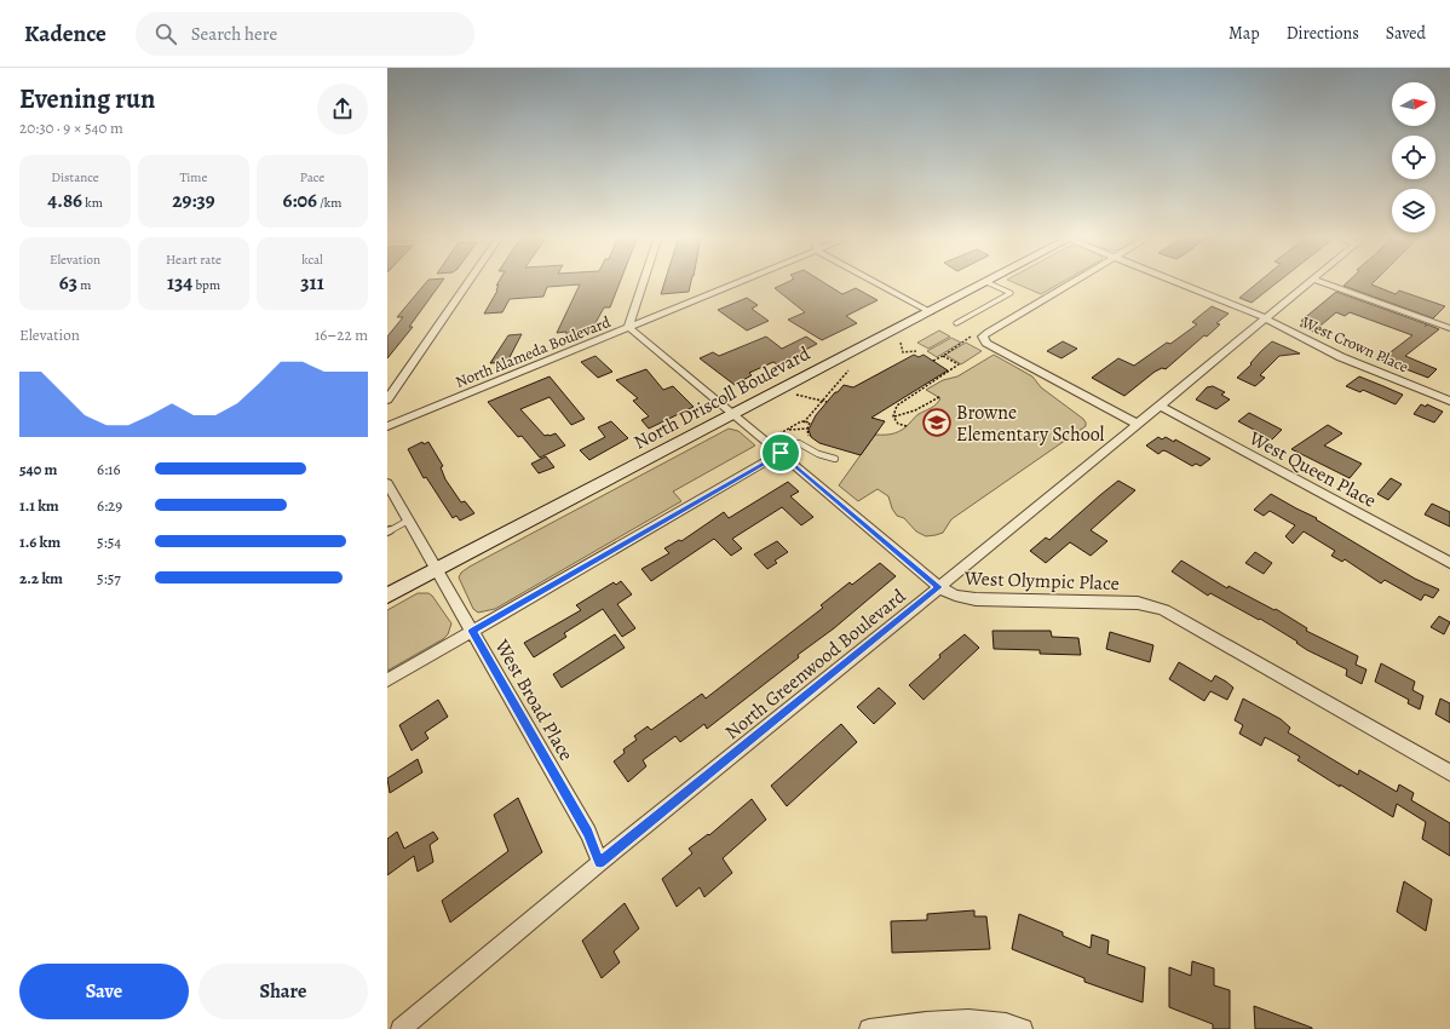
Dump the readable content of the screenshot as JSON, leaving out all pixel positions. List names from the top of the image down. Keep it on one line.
{"streets":{"main road":["North Driscoll Boulevard"],"street":["West Crown Place","North Alameda Boulevard","West Queen Place","West Olympic Place","North Greenwood Boulevard","West Broad Place"]},"crossings":[["West Crown Place","North Greenwood Boulevard"],["North Alameda Boulevard","West Olympic Place"],["North Driscoll Boulevard","West Olympic Place"],["North Driscoll Boulevard","West Broad Place"],["West Queen Place","North Greenwood Boulevard"],["West Olympic Place","North Greenwood Boulevard"],["North Greenwood Boulevard","West Broad Place"]],"places":{"school or university":["Browne Elementary School"]},"north":"right","page":{"header":"Kadence","search":"Search here","nav":["Map","Directions","Saved"],"heading":["Evening run","20:30 · 9 × 540 m"],"stats":[["Distance","4.86 km"],["Time","29:39"],["Pace","6:06 /km"],["Elevation","63 m"],["Heart rate","134 bpm"],["kcal","311"]],"chart":["Elevation","16–22 m"],"list":[{"name":"540 m","note":"6:16"},{"name":"1.1 km","note":"6:29"},{"name":"1.6 km","note":"5:54"},{"name":"2.2 km","note":"5:57"}],"buttons":["Save","Share"]}}
